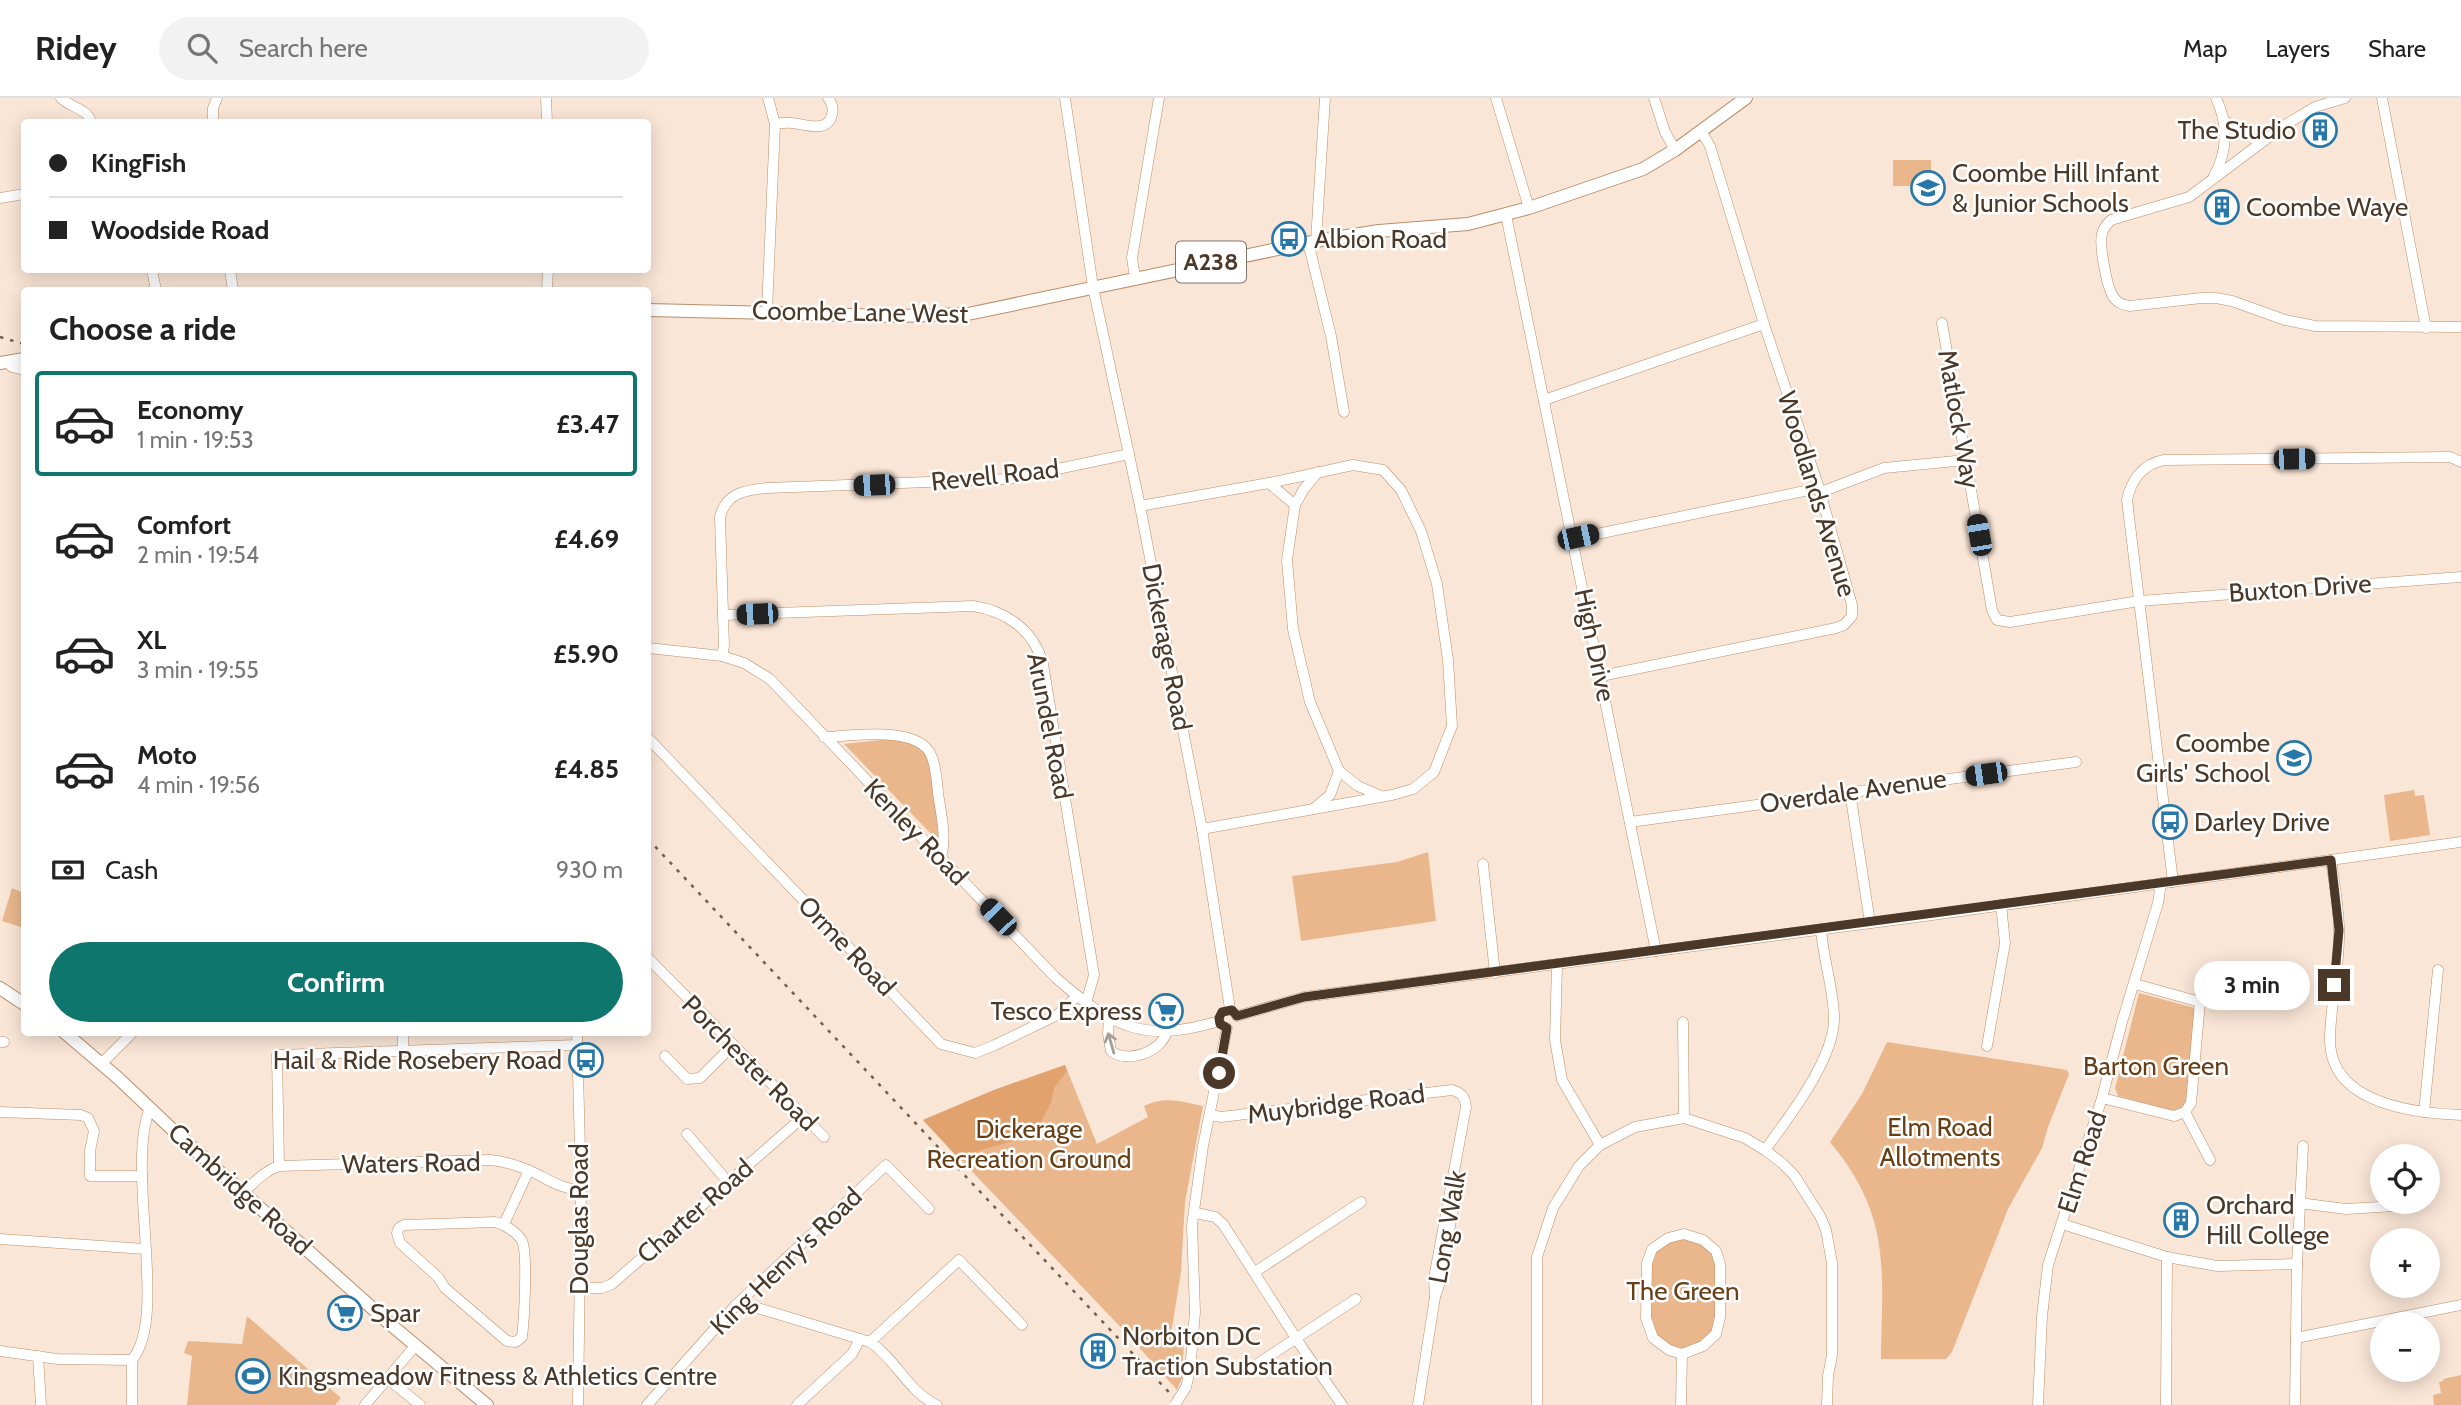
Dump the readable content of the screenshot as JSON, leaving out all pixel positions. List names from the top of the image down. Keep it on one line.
{"streets":{"main road":["A238","Coombe Lane West","Cambridge Road"],"street":["Matlock Way","Revell Road","Woodlands Avenue","Buxton Drive","High Drive","Dickerage Road","Arundel Road","Overdale Avenue","Kenley Road","Orme Road","Porchester Road","Muybridge Road","Elm Road","Waters Road","Charter Road","Douglas Road","Long Walk","King Henry's Road"]},"crossings":[["Coombe Lane West","Woodlands Avenue"],["Coombe Lane West","High Drive"],["Coombe Lane West","Dickerage Road"],["Matlock Way","Buxton Drive"],["Revell Road","Dickerage Road"],["Revell Road","Arundel Road"],["Revell Road","Kenley Road"],["Woodlands Avenue","High Drive"],["High Drive","Overdale Avenue"],["Arundel Road","Kenley Road"],["Kenley Road","Orme Road"],["Porchester Road","Charter Road"],["Muybridge Road","Long Walk"],["Waters Road","Douglas Road"],["Charter Road","Douglas Road"]],"parks":["Barton Green","Elm Road Allotments","Dickerage Recreation Ground","The Green"],"places":{"building":["The Studio","Coombe Waye","Orchard Hill College","Norbiton DC Traction Substation"],"school or university":["Coombe Hill Infant & Junior Schools","Coombe Girls' School"],"bus stop":["Albion Road","Darley Drive","Hail & Ride Rosebery Road"],"supermarket":["Tesco Express","Spar"],"sports":["Kingsmeadow Fitness & Athletics Centre"]},"page":{"header":"Ridey","search":"Search here","nav":["Map","Layers","Share"],"banner":["KingFish","Woodside Road"],"heading":"Choose a ride","list":[{"name":"Economy","note":"1 min · 19:53","value":"£3.47"},{"name":"Comfort","note":"2 min · 19:54","value":"£4.69"},{"name":"XL","note":"3 min · 19:55","value":"£5.90"},{"name":"Moto","note":"4 min · 19:56","value":"£4.85"}],"pay":["Cash","930 m"],"buttons":"Confirm","bubble":"3 min","map_buttons":["+","−"]}}
